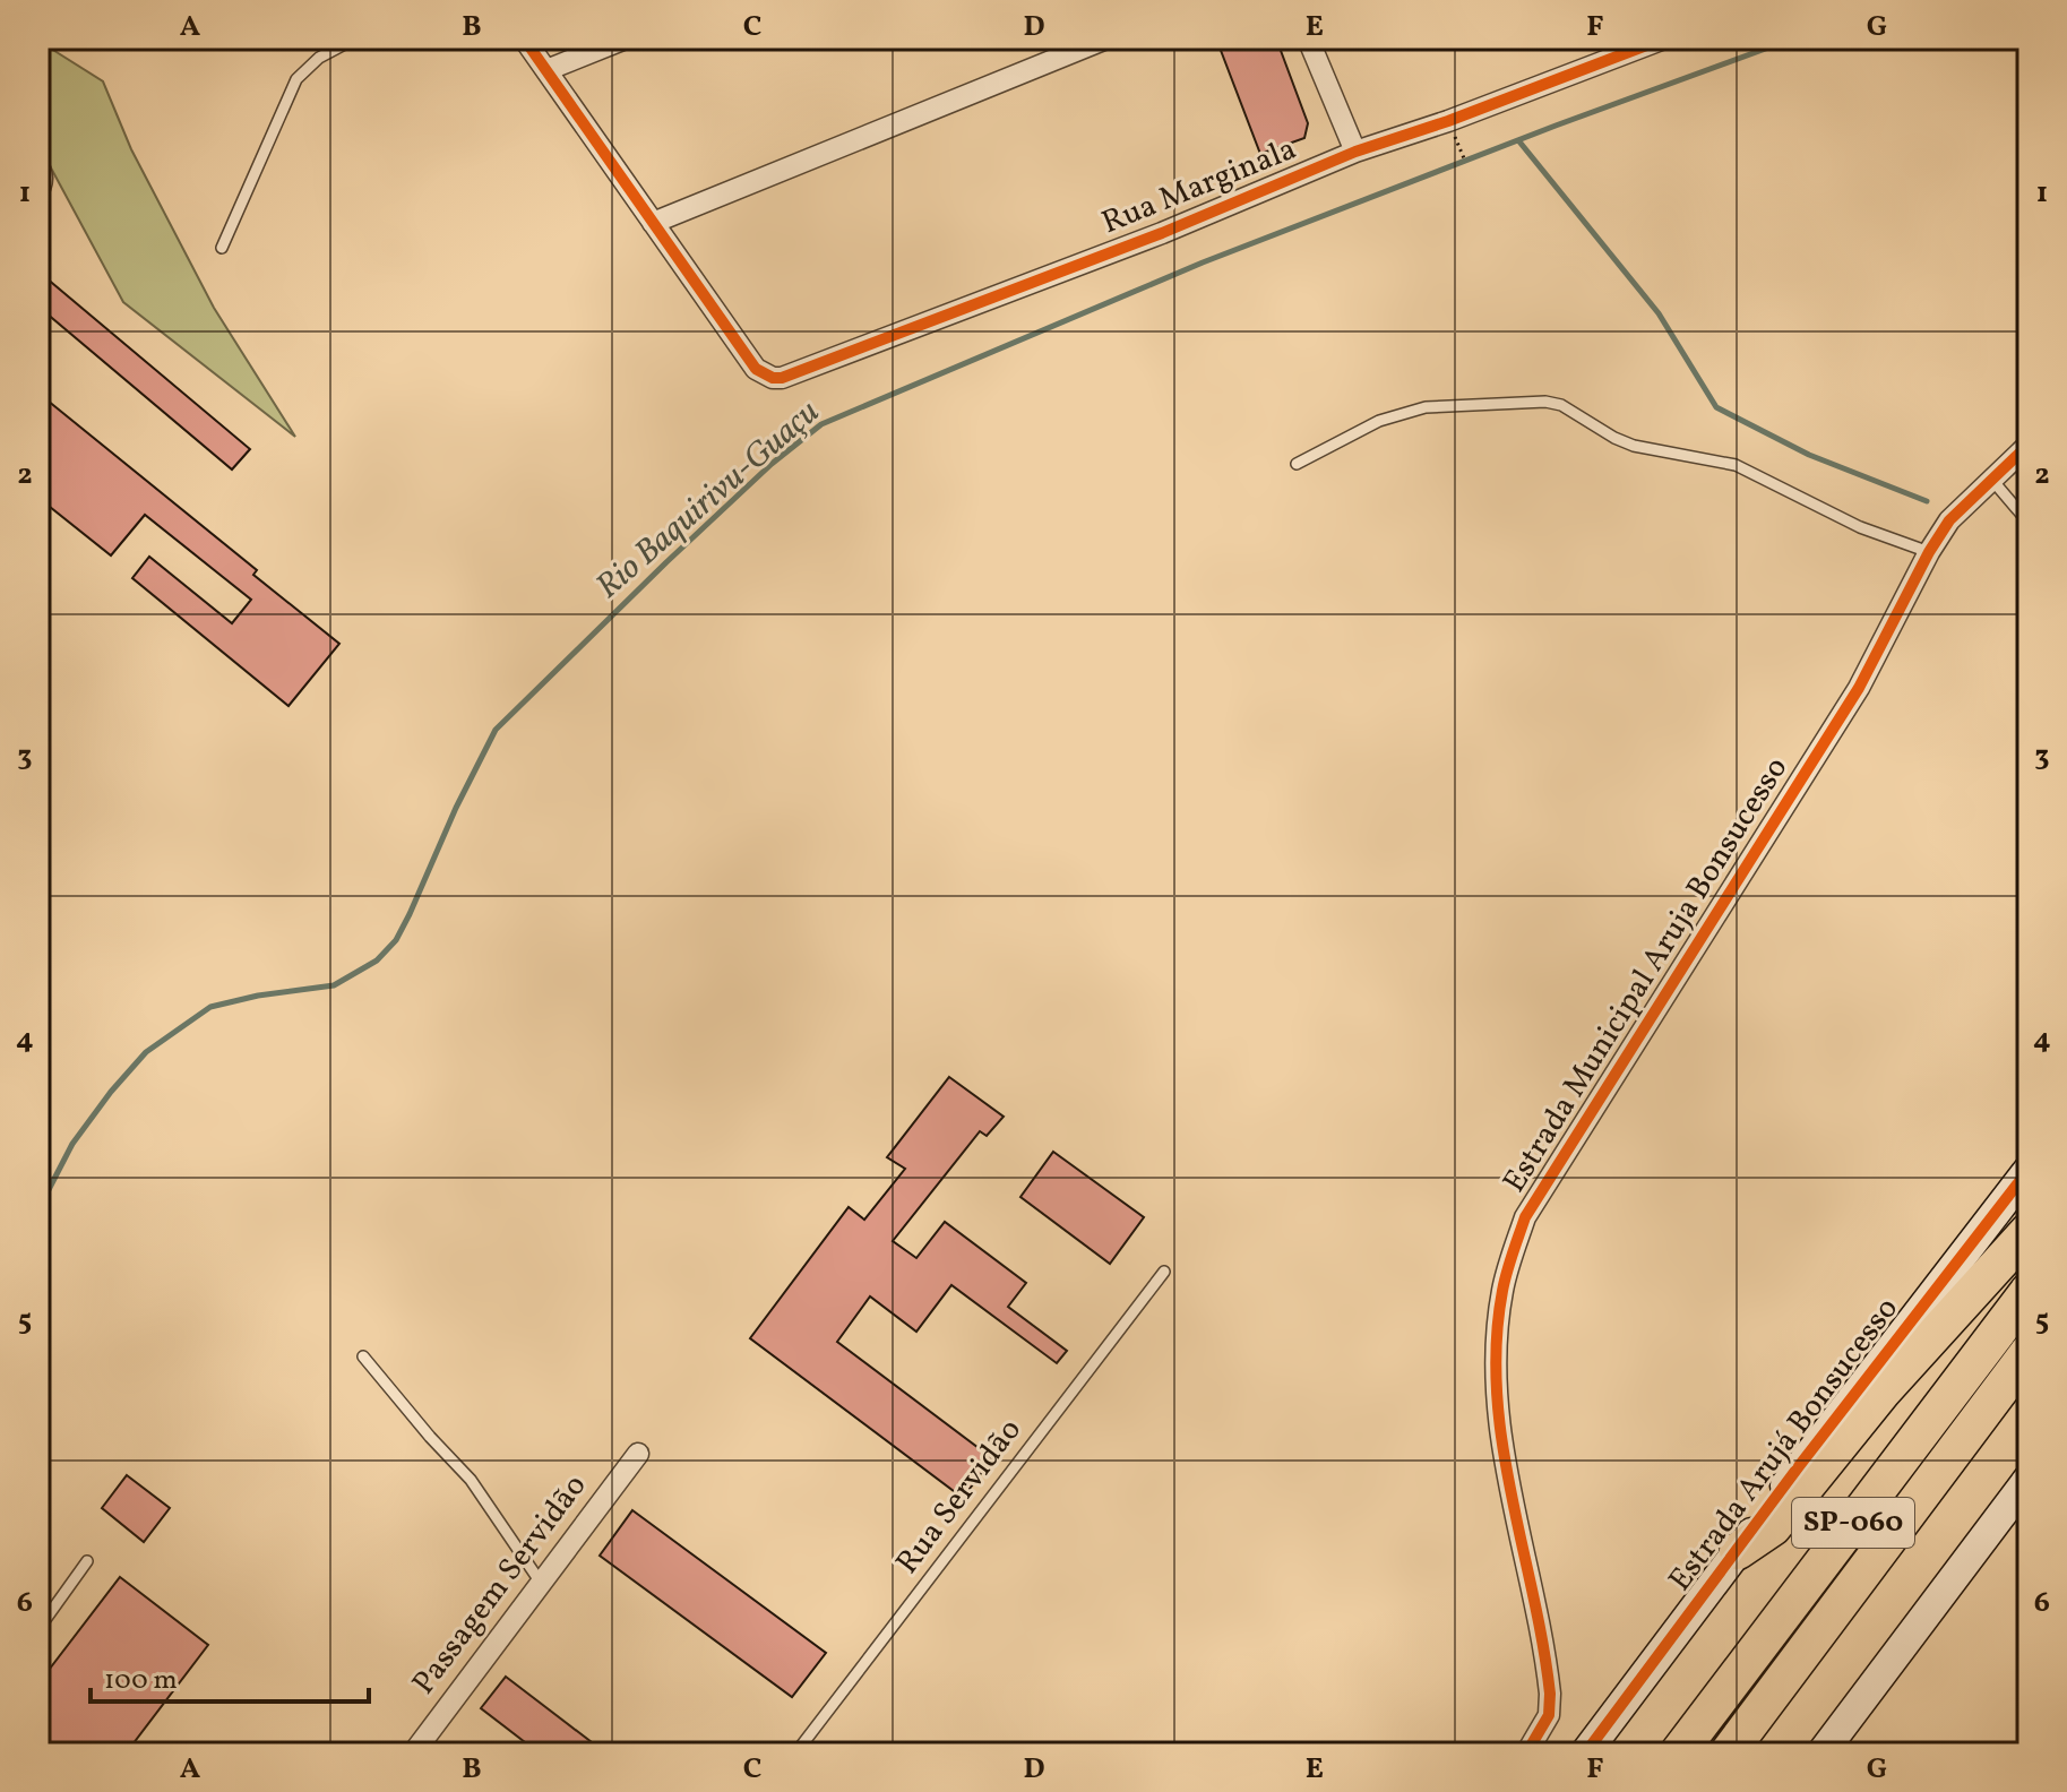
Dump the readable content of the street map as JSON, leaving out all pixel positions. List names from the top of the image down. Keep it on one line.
{"streets":{"highway":["SP-060"],"street":["Rua Marginala","Estrada Municipal Aruja Bonsucesso","Estrada Arujá Bonsucesso","Passagem Servidão"],"lane":["Rua Servidão"]},"water":["Rio Baquirivu-Guaçu"],"scale_bar":"100 m","grid":{"columns":["A","B","C","D","E","F","G"],"rows":["1","2","3","4","5","6"]}}
